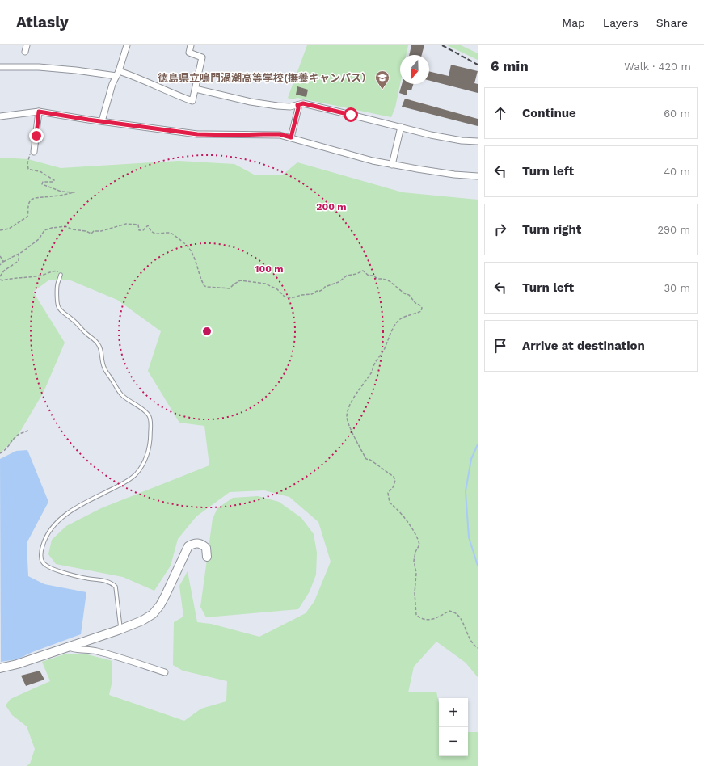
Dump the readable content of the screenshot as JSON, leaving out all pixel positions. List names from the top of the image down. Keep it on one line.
{"places":{"school or university":["徳島県立鳴門渦潮高等学校(撫養キャンパス）"]},"north":"bottom","page":{"header":"Atlasly","nav":["Map","Layers","Share"],"heading":["6 min","Walk · 420 m"],"list":[["Continue","60 m"],["Turn left","40 m"],["Turn right","290 m"],["Turn left","30 m"],"Arrive at destination"],"map_buttons":["+","−"]},"rings":["200 m","100 m"]}
